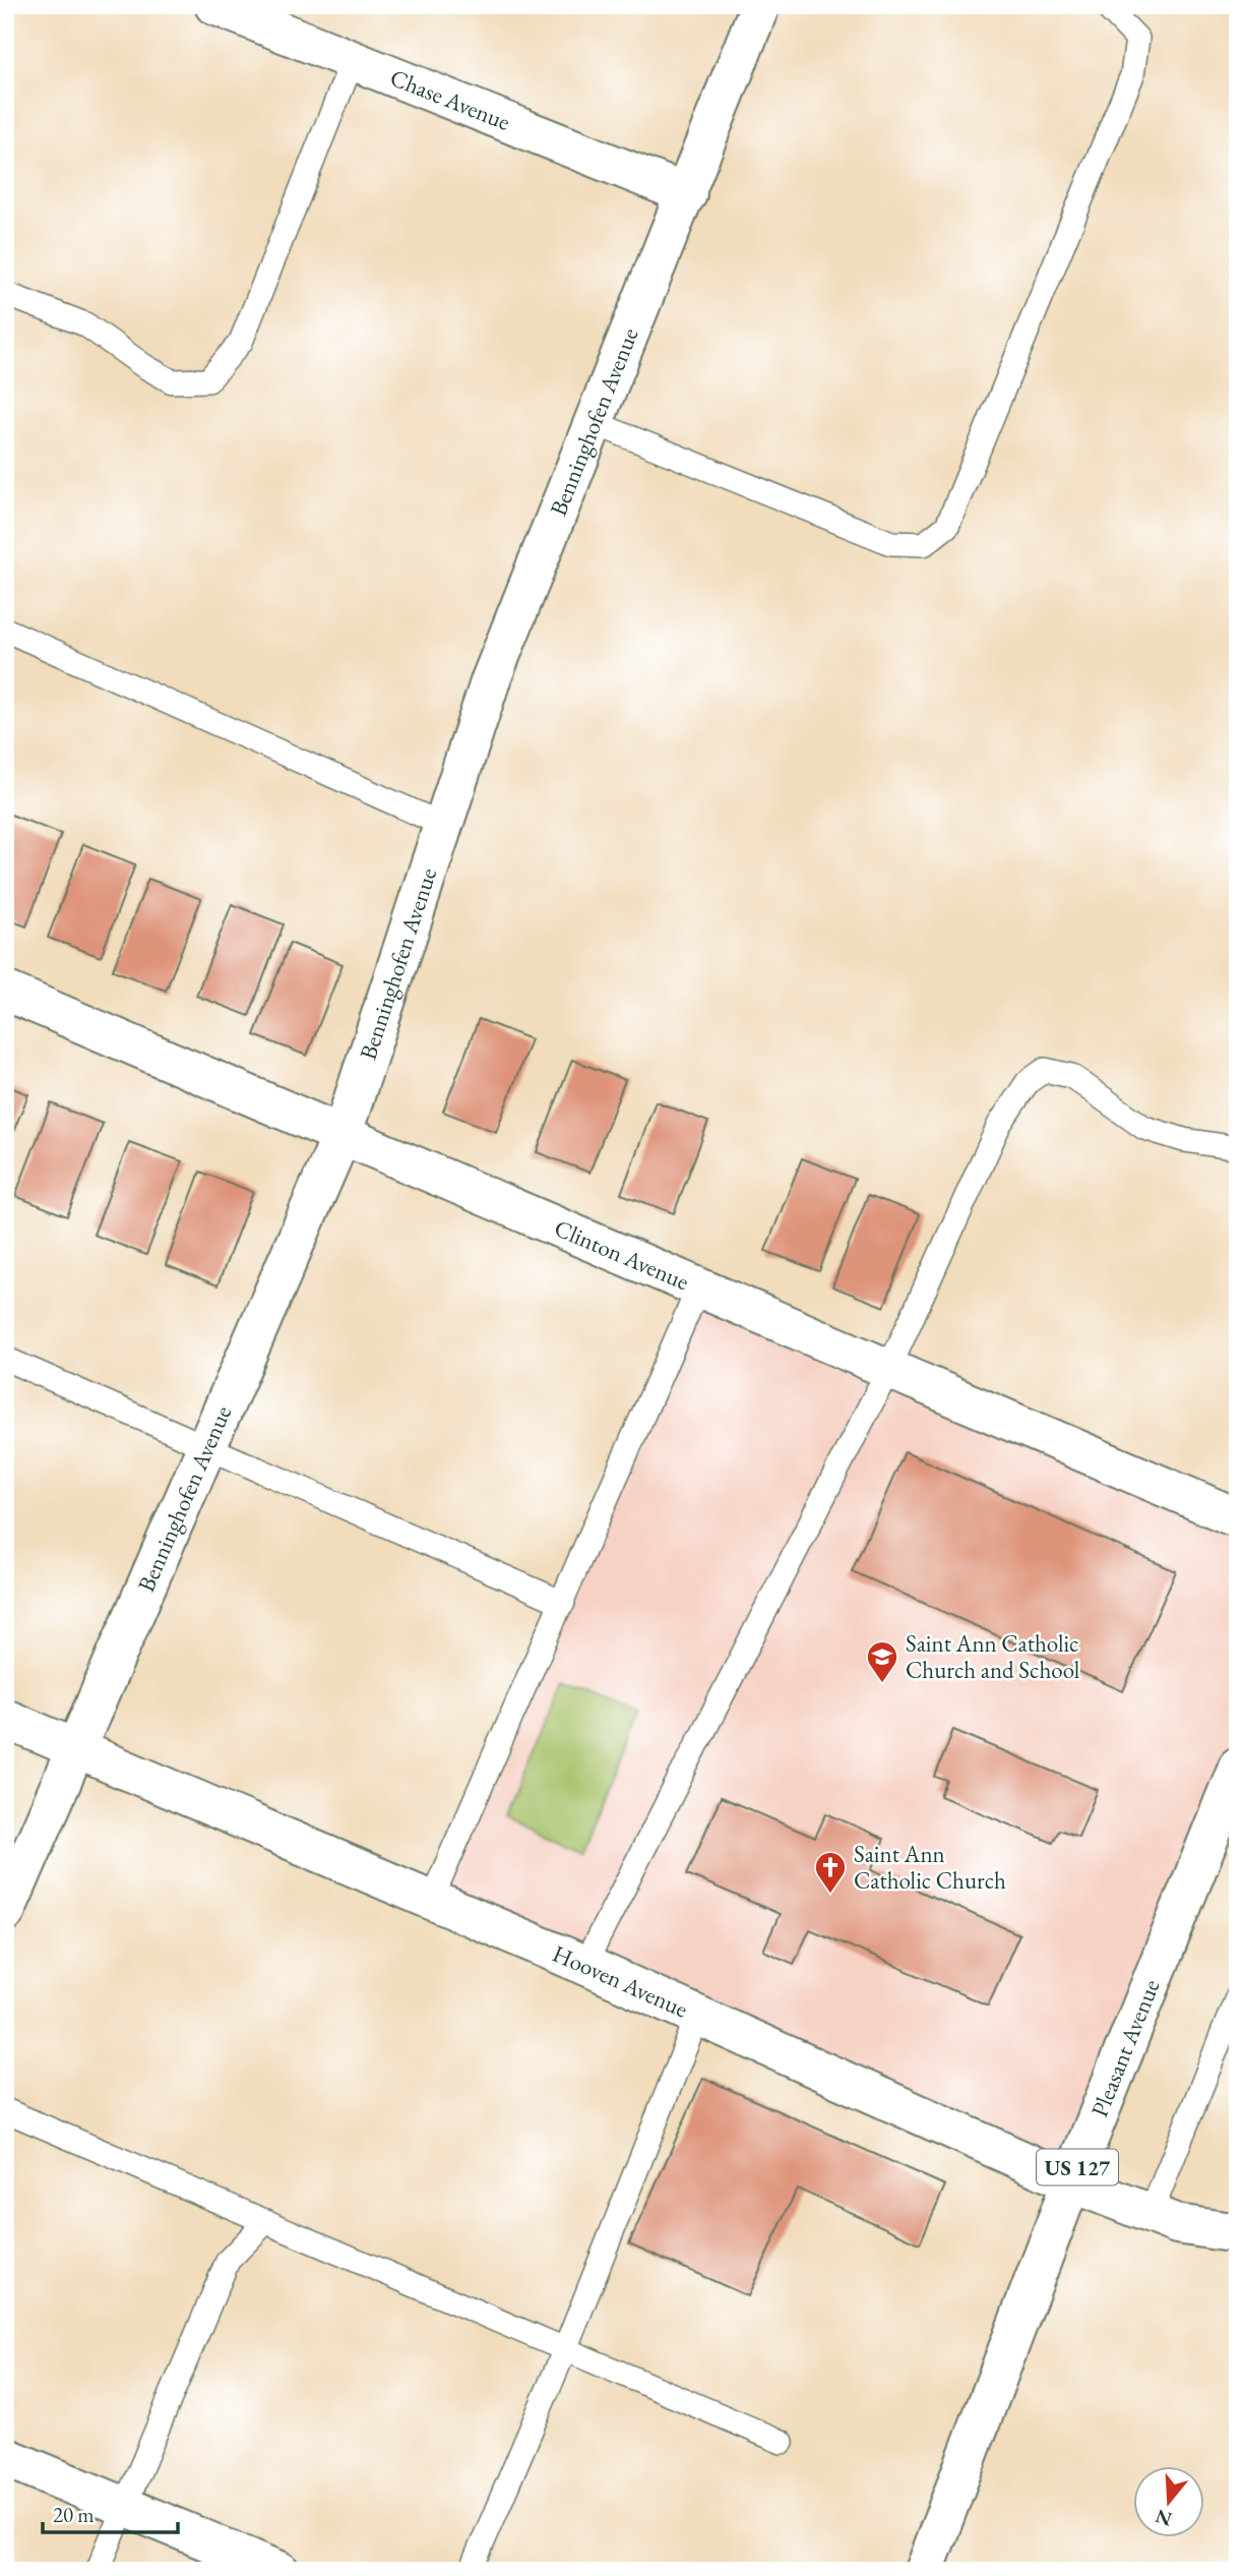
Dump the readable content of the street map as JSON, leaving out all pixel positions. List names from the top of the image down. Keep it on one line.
{"streets":{"street":["Chase Avenue","Benninghofen Avenue","Clinton Avenue","Hooven Avenue","Pleasant Avenue","US 127"]},"crossings":[["Chase Avenue","Benninghofen Avenue"],["Benninghofen Avenue","Clinton Avenue"],["Benninghofen Avenue","Hooven Avenue"],["Hooven Avenue","Pleasant Avenue"]],"places":{"school or university":["Saint Ann Catholic Church and School"],"church":["Saint Ann Catholic Church"]},"scale_bar":"20 m","north":"bottom"}
